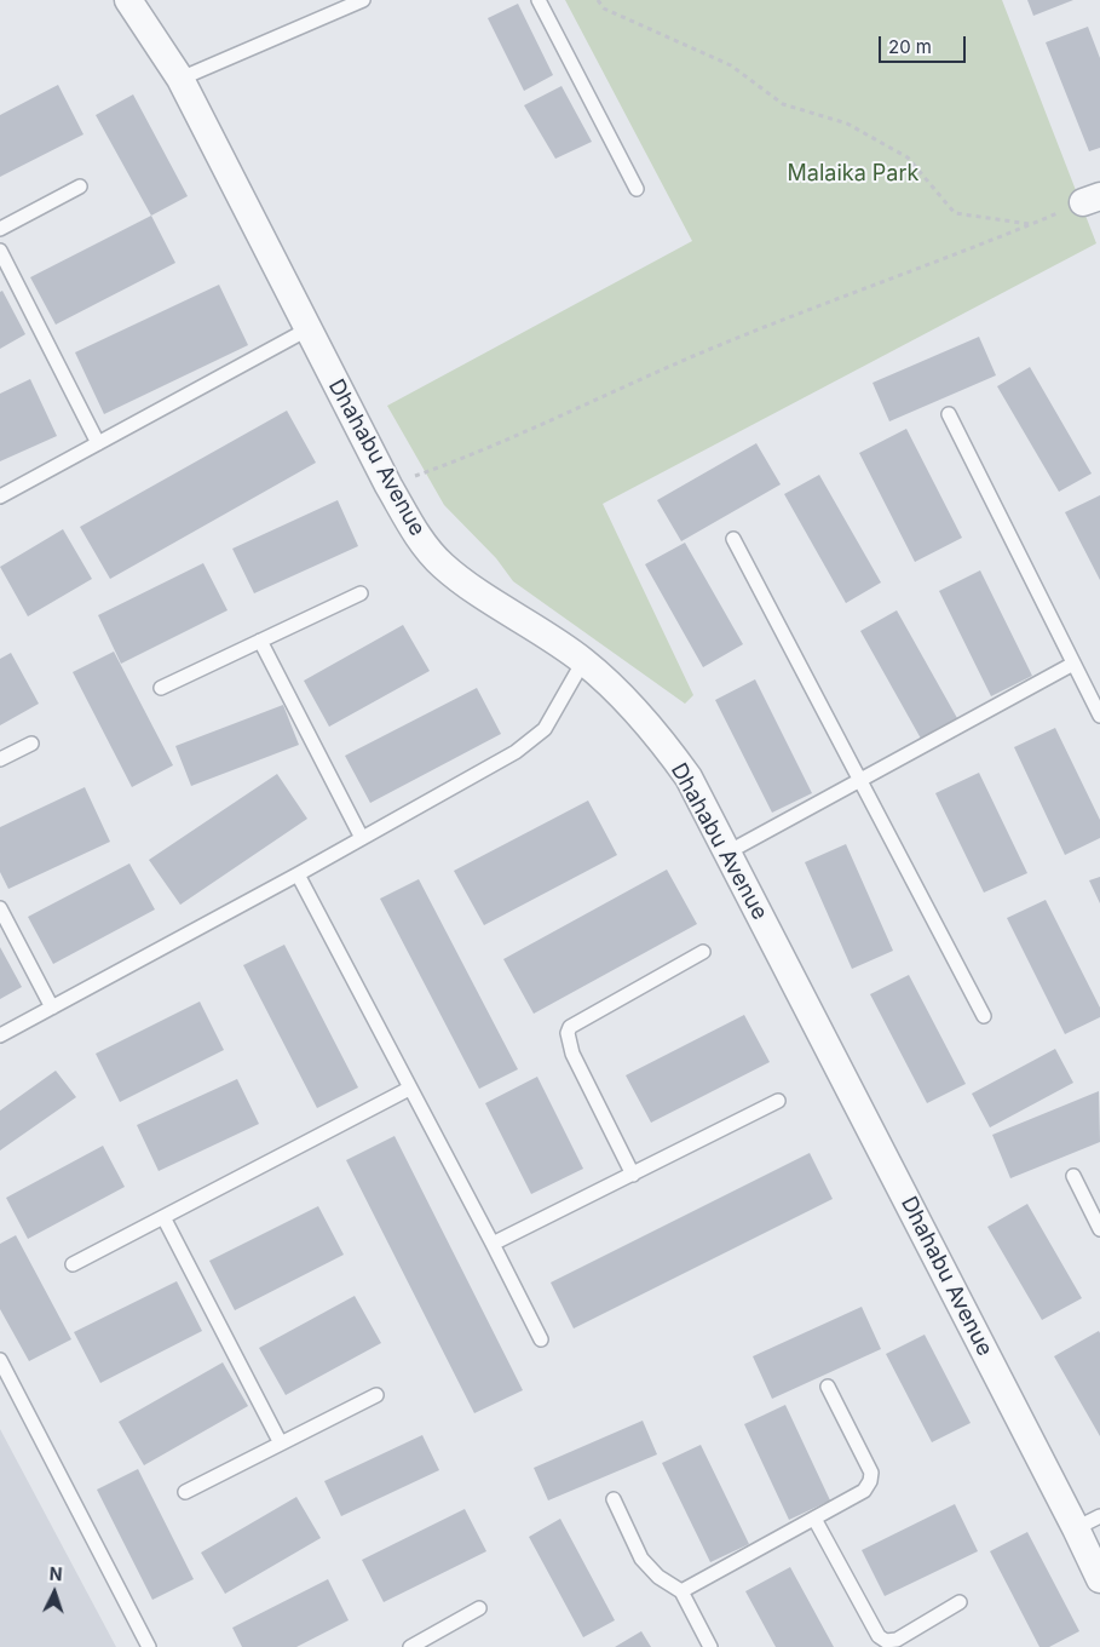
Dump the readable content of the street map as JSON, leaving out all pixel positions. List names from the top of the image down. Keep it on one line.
{"streets":{"street":["Dhahabu Avenue"]},"parks":["Malaika Park"],"scale_bar":"20 m","north":"top"}
